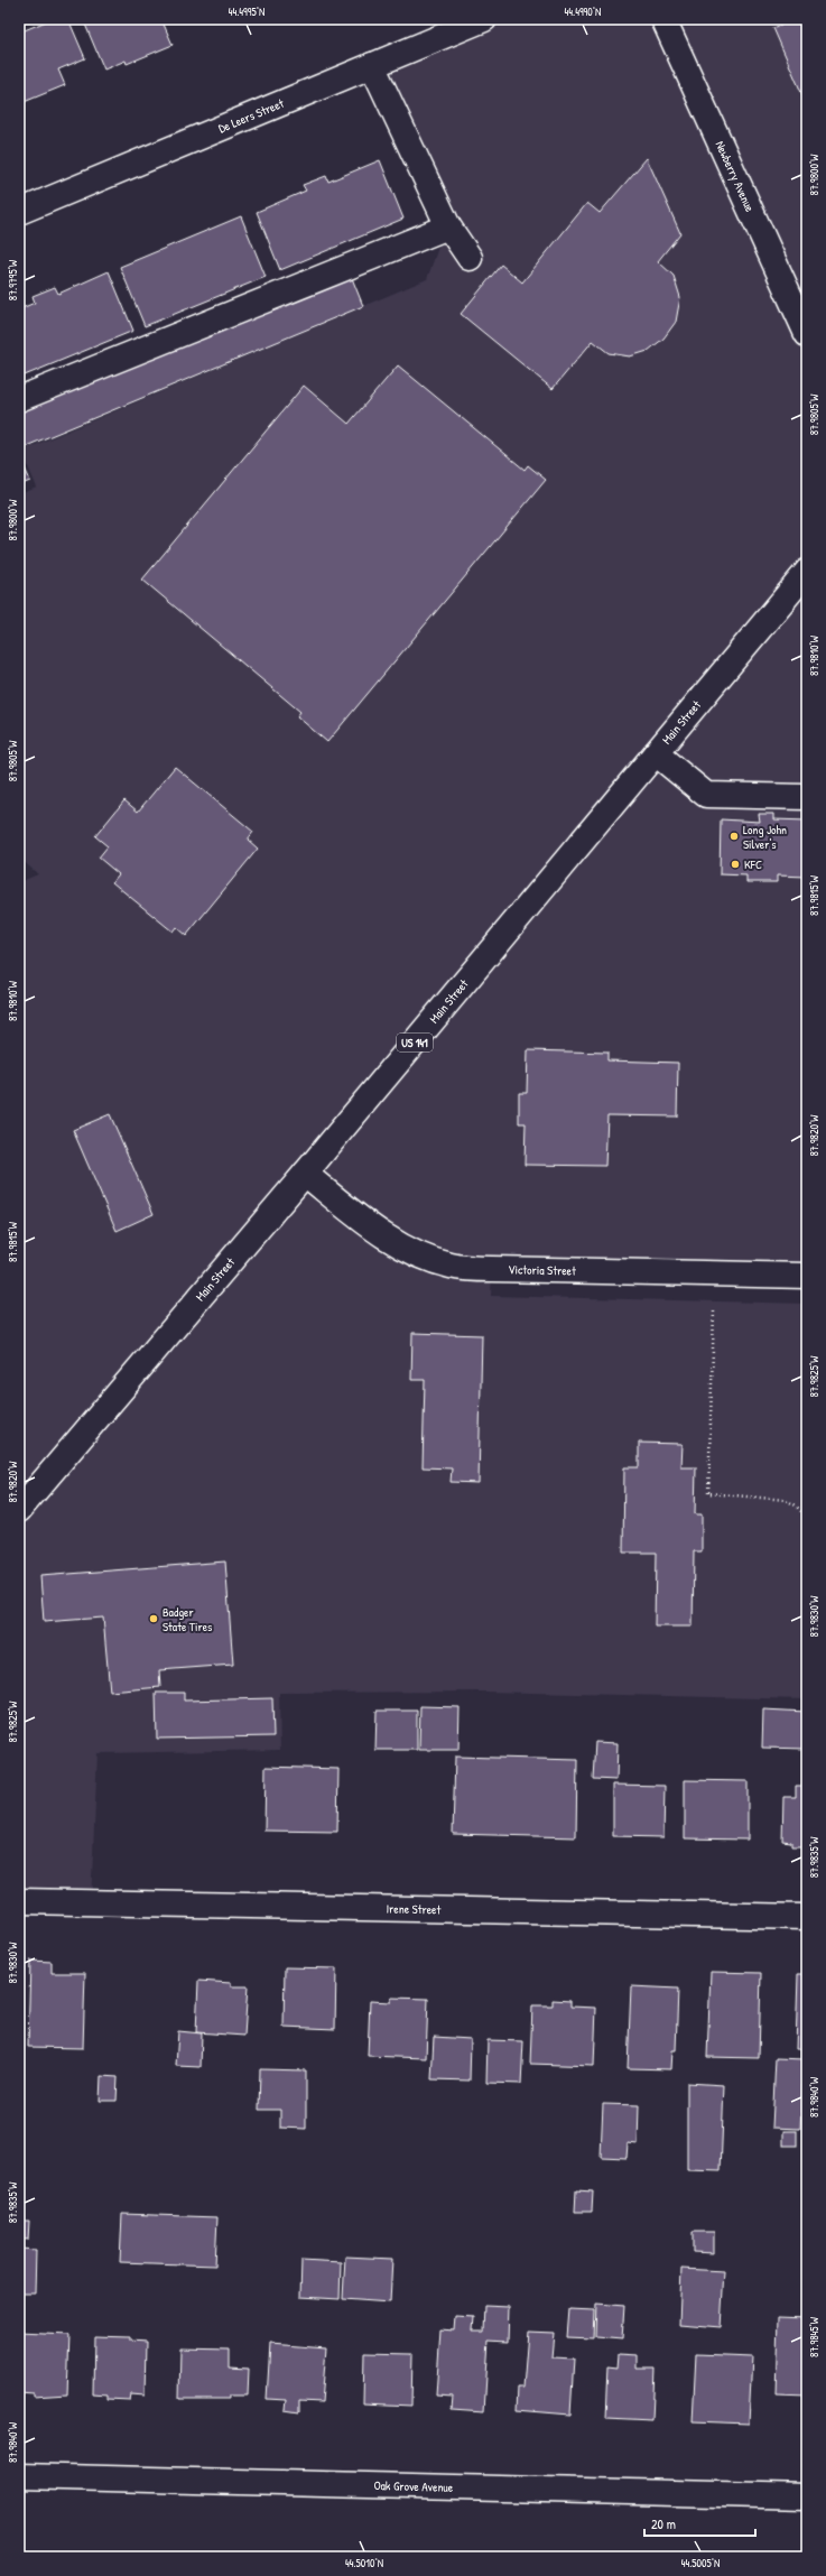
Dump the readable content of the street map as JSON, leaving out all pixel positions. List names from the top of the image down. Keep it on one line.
{"streets":{"street":["De Leers Street","Newberry Avenue","Main Street","US 141","Victoria Street","Irene Street","Oak Grove Avenue"]},"crossings":[["Main Street","Victoria Street"]],"places":["Long John Silver's","KFC","Badger State Tires"],"scale_bar":"20 m","coordinates":["44.4995°N","44.4990°N","87.9800°W","87.9795°W","87.9805°W","87.9810°W","87.9815°W","87.9820°W","87.9825°W","87.9830°W","87.9835°W","87.9840°W","87.9845°W","44.5010°N","44.5005°N"]}
